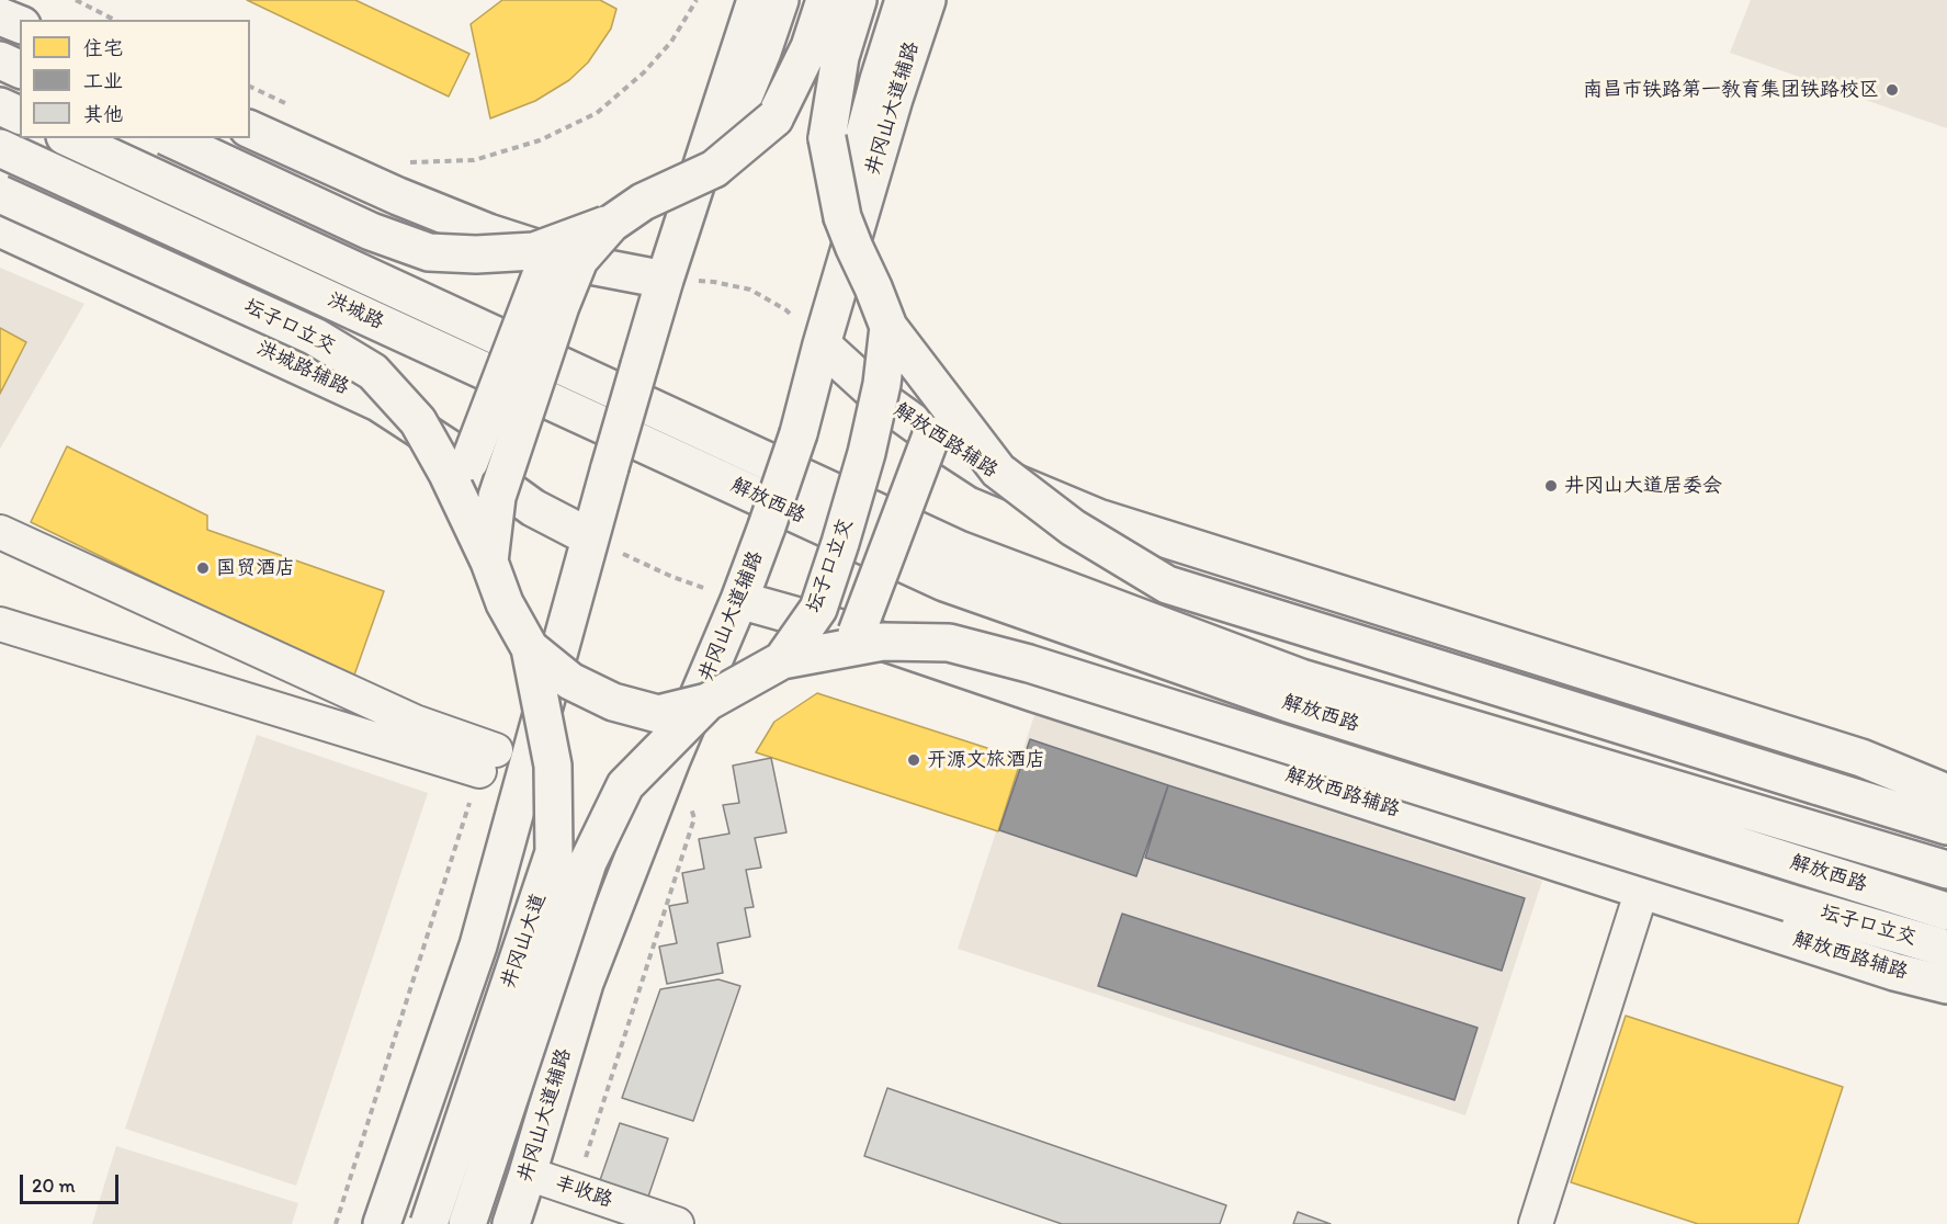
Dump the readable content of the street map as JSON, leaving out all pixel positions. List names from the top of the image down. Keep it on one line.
{"streets":{"main road":["井冈山大道辅路","洪城路","坛子口立交","洪城路辅路","解放西路辅路","解放西路","井冈山大道"],"street":["丰收路"]},"crossings":[["井冈山大道辅路","解放西路辅路"],["井冈山大道辅路","丰收路"],["洪城路","解放西路"],["坛子口立交","井冈山大道"]],"places":["南昌市铁路第一教育集团铁路校区","井冈山大道居委会","国贸酒店","开源文旅酒店"],"legend":["住宅","工业","其他"],"scale_bar":"20 m"}
